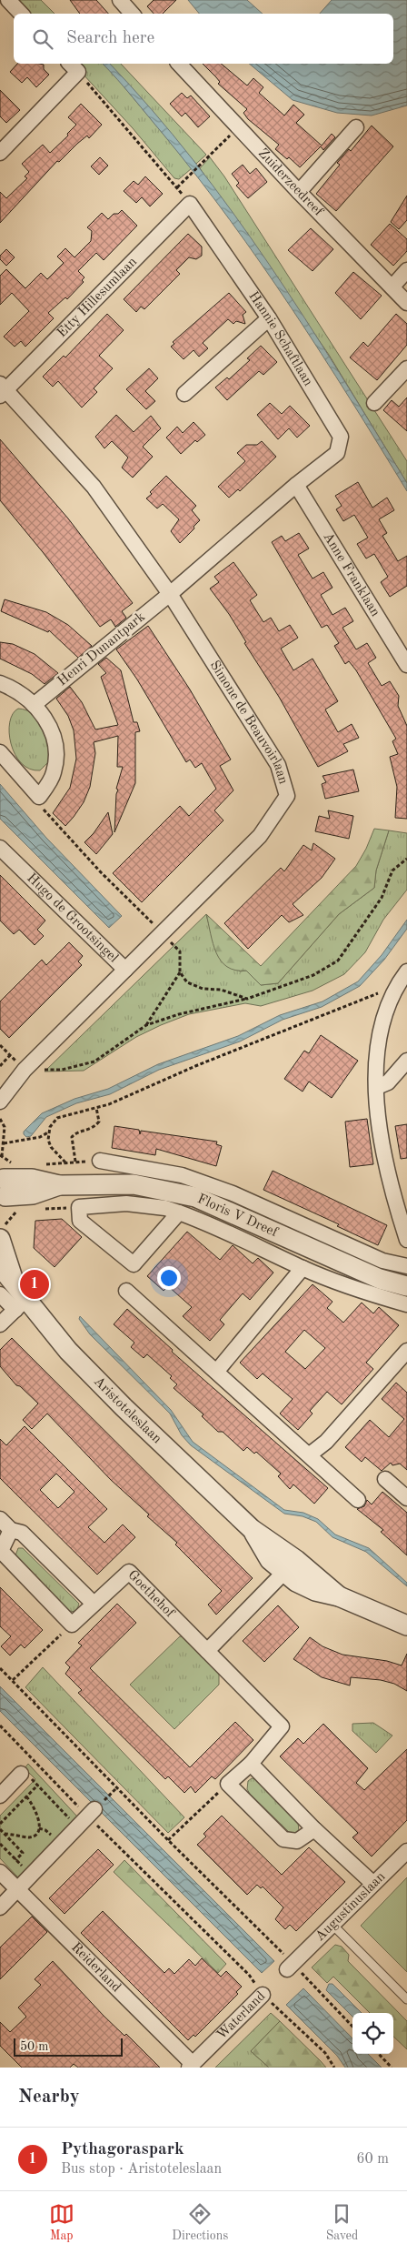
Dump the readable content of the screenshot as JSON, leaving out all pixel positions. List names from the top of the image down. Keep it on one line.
{"streets":{"street":["Zuiderzeedreef","Etty Hillesumlaan","Hannie Schaftlaan","Anne Franklaan","Henri Dunantpark","Simone de Beauvoirlaan","Hugo de Grootsingel","Floris V Dreef","Aristoteleslaan","Goethehof","Augustinuslaan","Reiderland","Waterland"]},"crossings":[["Etty Hillesumlaan","Hannie Schaftlaan"],["Etty Hillesumlaan","Simone de Beauvoirlaan"],["Hannie Schaftlaan","Anne Franklaan"],["Hannie Schaftlaan","Henri Dunantpark"],["Hannie Schaftlaan","Simone de Beauvoirlaan"],["Henri Dunantpark","Simone de Beauvoirlaan"],["Simone de Beauvoirlaan","Hugo de Grootsingel"],["Reiderland","Waterland"]],"scale_bar":"50 m","page":{"search":"Search here","pins":"1","scale":"50 m","heading":"Nearby","list":[{"mark":"1","name":"Pythagoraspark","note":"Bus stop · Aristoteleslaan","value":"60 m"}],"nav":["Map","Directions","Saved"]}}
